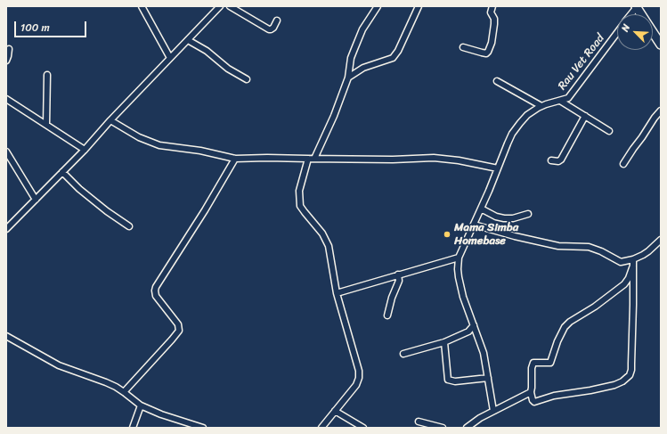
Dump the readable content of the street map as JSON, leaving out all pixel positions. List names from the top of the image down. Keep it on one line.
{"streets":{"street":["Rau Vet Road"]},"places":["Mama Simba Homebase"],"scale_bar":"100 m","north":"top left"}
